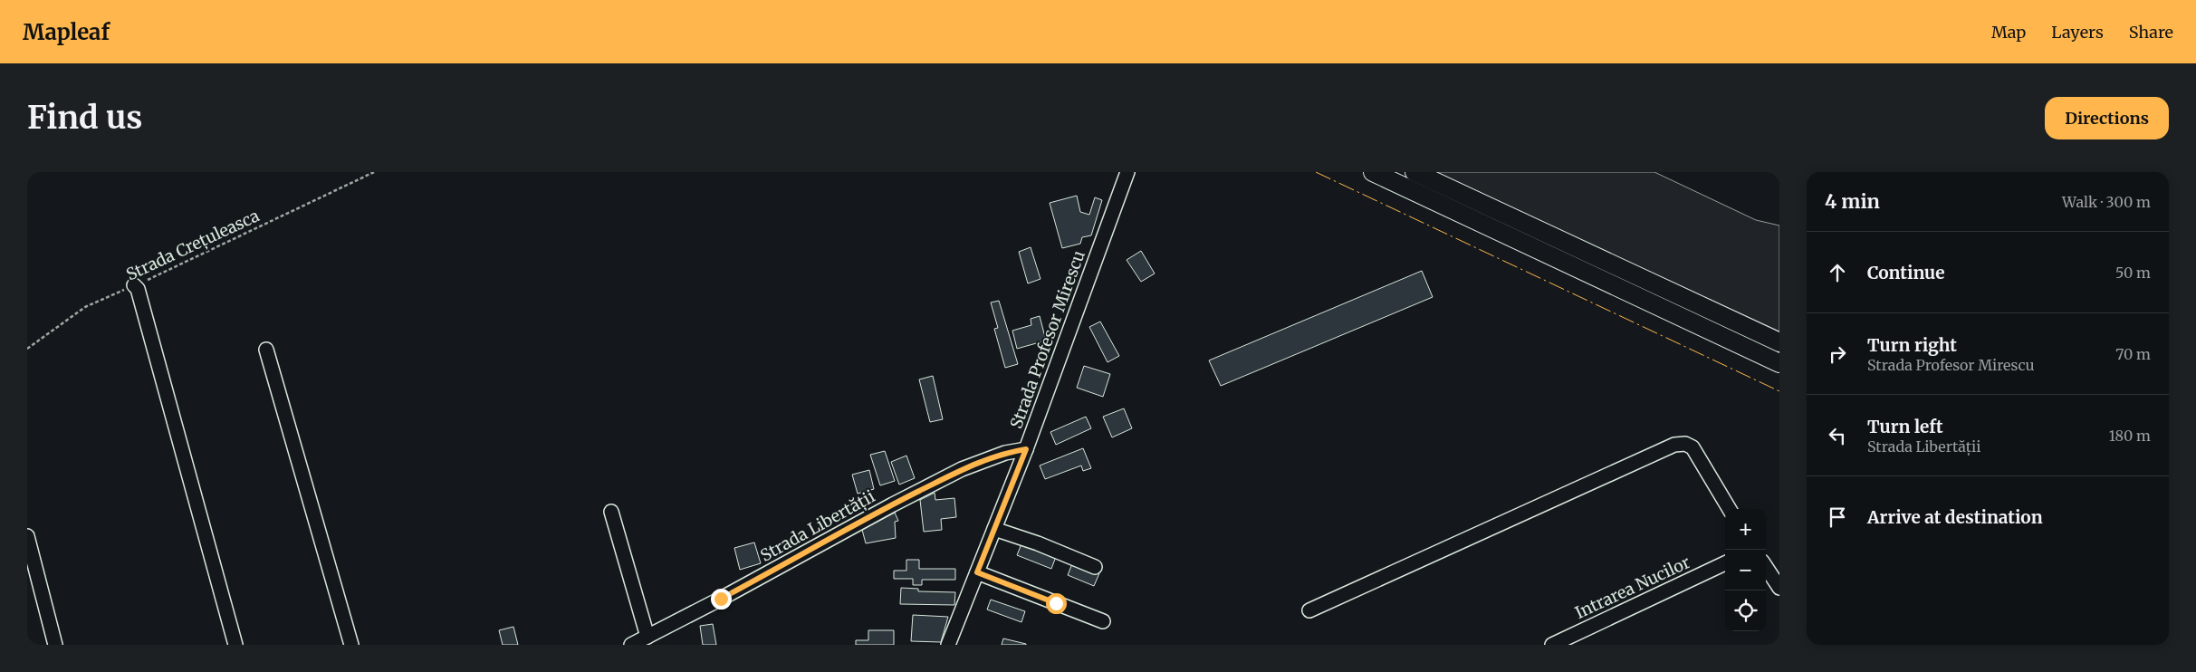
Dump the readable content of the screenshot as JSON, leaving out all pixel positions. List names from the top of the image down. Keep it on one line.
{"streets":{"street":["Strada Profesor Mirescu","Strada Libertății","Intrarea Nucilor"],"path":["Strada Crețuleasca"]},"crossings":[["Strada Profesor Mirescu","Strada Libertății"]],"page":{"header":"Mapleaf","nav":["Map","Layers","Share"],"buttons":"Directions","title":"Find us","heading":["4 min","Walk · 300 m"],"list":[["Continue","50 m"],["Turn right","Strada Profesor Mirescu","70 m"],["Turn left","Strada Libertății","180 m"],"Arrive at destination"],"map_buttons":["+","−"]}}
